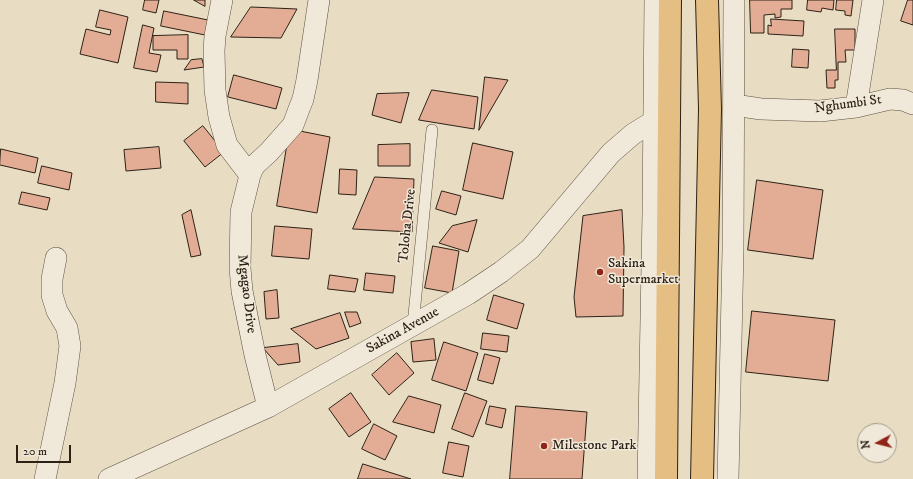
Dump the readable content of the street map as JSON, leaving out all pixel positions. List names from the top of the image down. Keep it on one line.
{"streets":{"street":["Nghumbi St","Mgagao Drive","Sakina Avenue"],"lane":["Toloha Drive"]},"crossings":[["Toloha Drive","Sakina Avenue"],["Mgagao Drive","Sakina Avenue"]],"places":["Sakina Supermarket","Milestone Park"],"scale_bar":"20 m","north":"left"}
